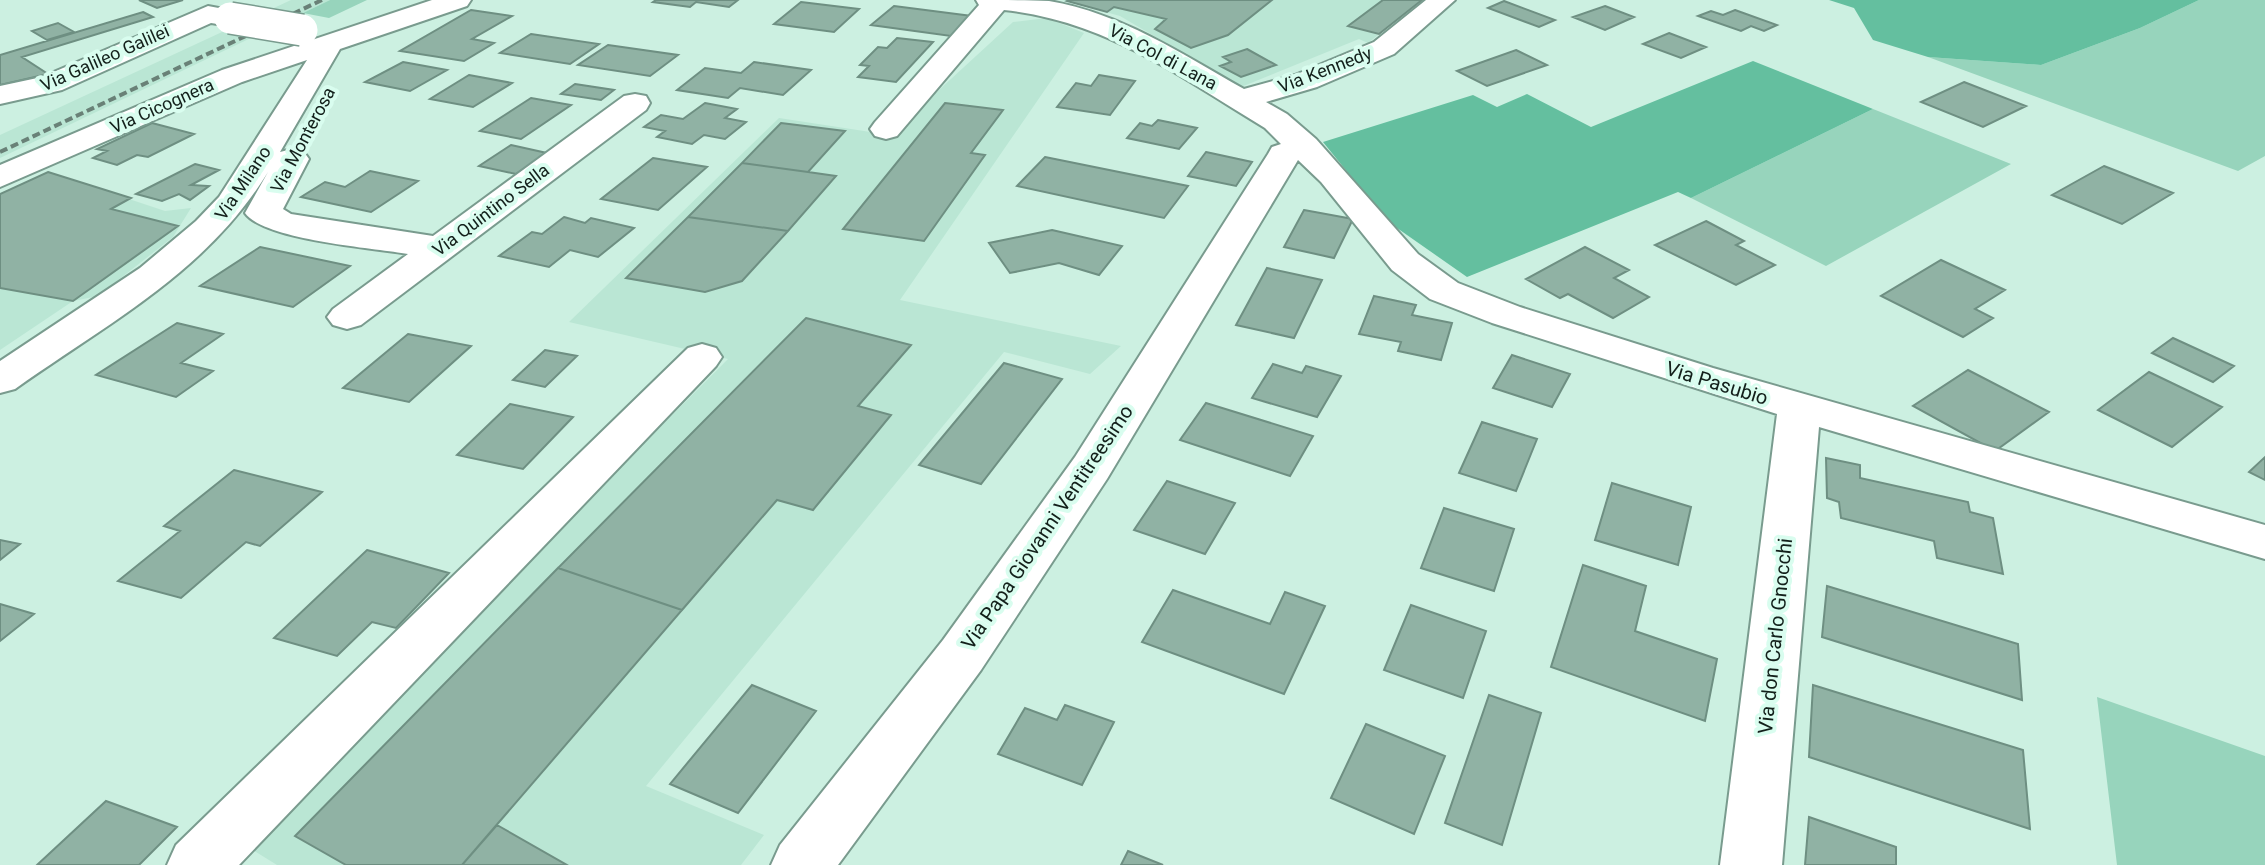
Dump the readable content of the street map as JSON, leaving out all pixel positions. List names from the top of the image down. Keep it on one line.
{"streets":{"street":["Via Col di Lana","Via Galileo Galilei","Via Kennedy","Via Cicognera","Via Monterosa","Via Milano","Via Quintino Sella","Via Pasubio","Via Papa Giovanni Ventitreesimo","Via don Carlo Gnocchi"]},"crossings":[["Via Col di Lana","Via Kennedy"],["Via Col di Lana","Via Pasubio"],["Via Kennedy","Via Pasubio"],["Via Cicognera","Via Monterosa"],["Via Cicognera","Via Milano"],["Via Monterosa","Via Milano"],["Via Monterosa","Via Quintino Sella"],["Via Pasubio","Via Papa Giovanni Ventitreesimo"],["Via Pasubio","Via don Carlo Gnocchi"]]}
